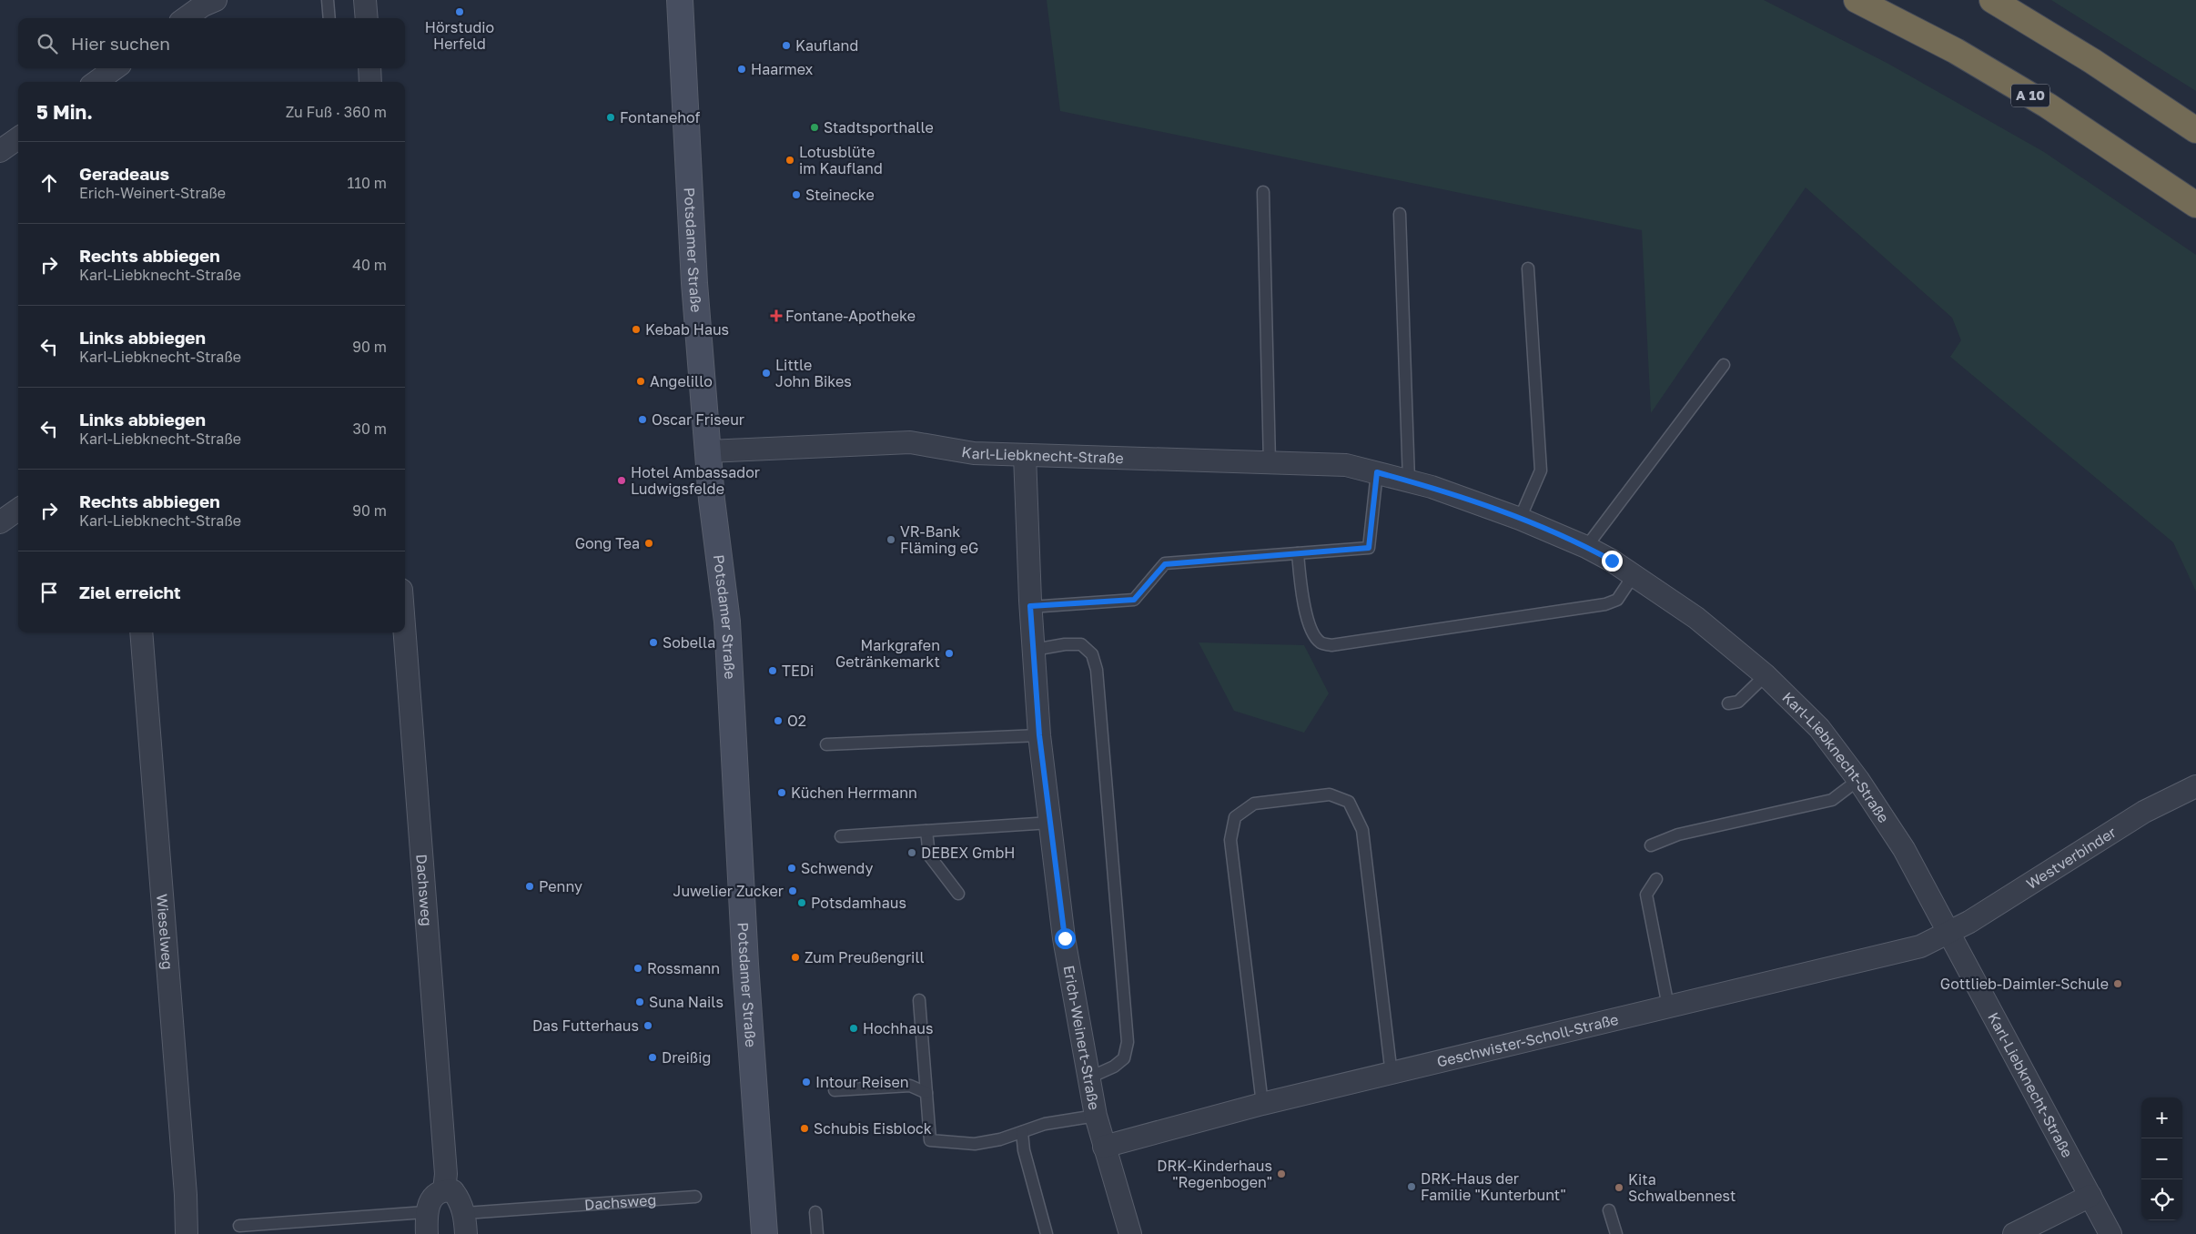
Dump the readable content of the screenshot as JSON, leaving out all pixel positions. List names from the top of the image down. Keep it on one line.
{"streets":{"highway":["A 10"],"main road":["Potsdamer Straße"],"street":["Karl-Liebknecht-Straße","Westverbinder","Dachsweg","Wieselweg","Erich-Weinert-Straße","Geschwister-Scholl-Straße"]},"crossings":[["Potsdamer Straße","Karl-Liebknecht-Straße"],["Karl-Liebknecht-Straße","Westverbinder"],["Karl-Liebknecht-Straße","Erich-Weinert-Straße"],["Karl-Liebknecht-Straße","Geschwister-Scholl-Straße"],["Westverbinder","Geschwister-Scholl-Straße"],["Erich-Weinert-Straße","Geschwister-Scholl-Straße"]],"places":{"other":["Hörstudio Herfeld","Kaufland","Haarmex","Fontanehof","Stadtsporthalle","Lotusblüte im Kaufland","Steinecke","Kebab Haus","Little John Bikes","Angelillo","Oscar Friseur","Hotel Ambassador Ludwigsfelde","VR-Bank Fläming eG","Gong Tea","Sobella","Markgrafen Getränkemarkt","TEDi","O2","Küchen Herrmann","DEBEX GmbH","Schwendy","Penny","Juwelier Zucker","Potsdamhaus","Zum Preußengrill","Rossmann","Gottlieb-Daimler-Schule","Suna Nails","Das Futterhaus","Hochhaus","Dreißig","Intour Reisen","Schubis Eisblock","DRK-Kinderhaus \"Regenbogen\"","DRK-Haus der Familie \"Kunterbunt\"","Kita Schwalbennest"],"health":["Fontane-Apotheke"]},"page":{"search":"Hier suchen","heading":["5 Min.","Zu Fuß · 360 m"],"list":[["Geradeaus","Erich-Weinert-Straße","110 m"],["Rechts abbiegen","Karl-Liebknecht-Straße","40 m"],["Links abbiegen","Karl-Liebknecht-Straße","90 m"],["Links abbiegen","Karl-Liebknecht-Straße","30 m"],["Rechts abbiegen","Karl-Liebknecht-Straße","90 m"],"Ziel erreicht"],"map_buttons":["+","−"]}}
